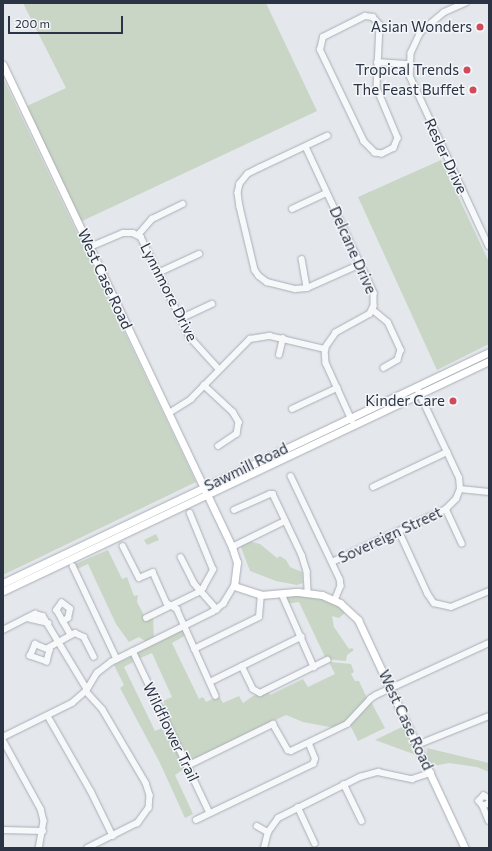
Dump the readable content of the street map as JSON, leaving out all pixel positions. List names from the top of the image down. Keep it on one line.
{"streets":{"main road":["West Case Road","Sawmill Road"],"street":["Resler Drive","Delcane Drive","Lynnmore Drive","Sovereign Street","Wildflower Trail"]},"crossings":[["West Case Road","Lynnmore Drive"],["West Case Road","Sawmill Road"]],"places":["Asian Wonders","Tropical Trends","The Feast Buffet","Kinder Care"],"scale_bar":"200 m"}
